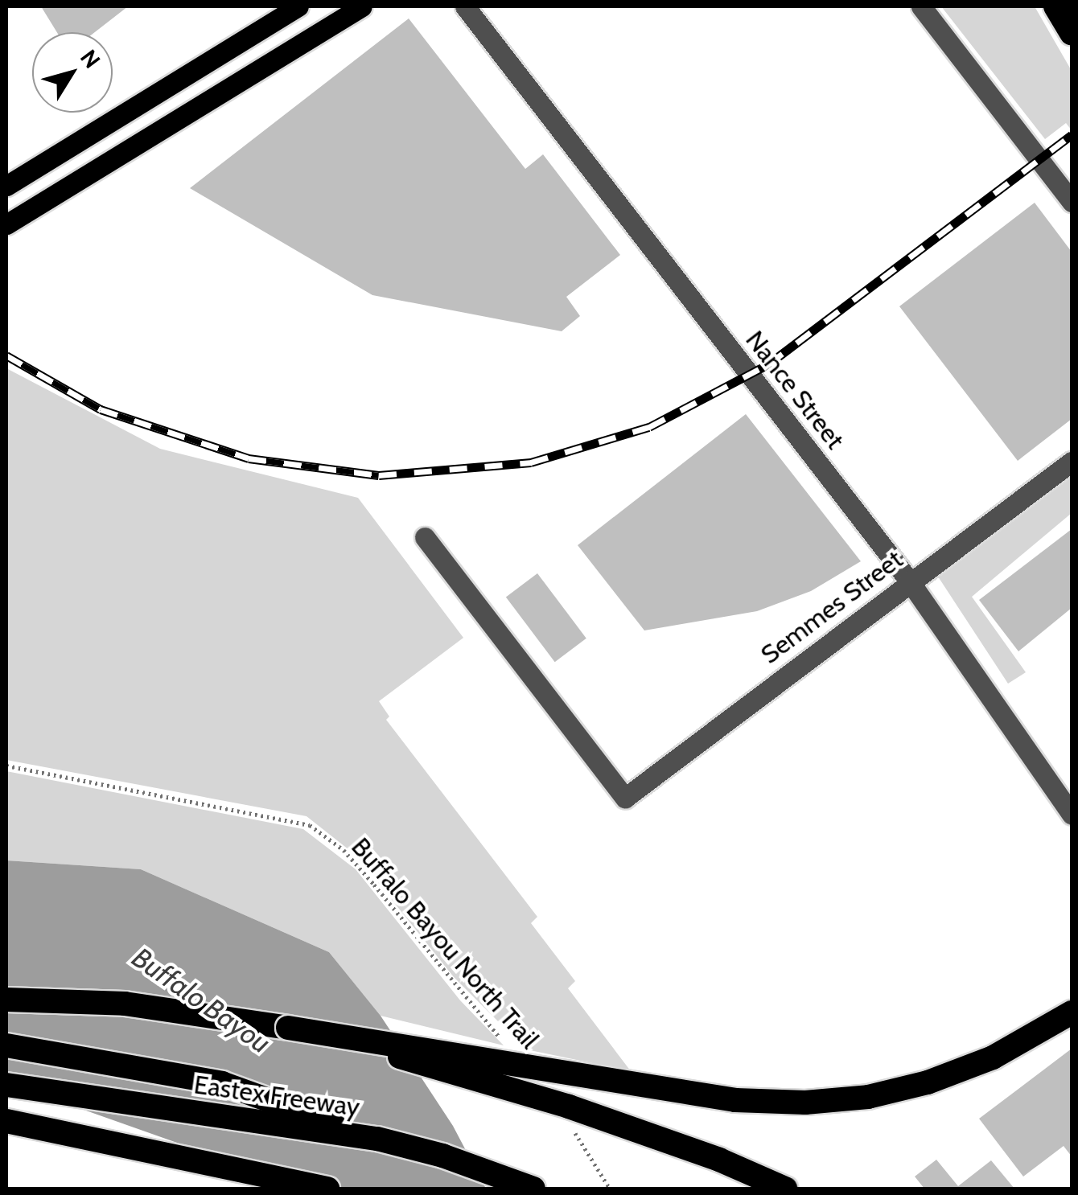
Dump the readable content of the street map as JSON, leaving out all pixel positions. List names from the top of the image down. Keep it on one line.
{"streets":{"highway":["Eastex Freeway"],"street":["Nance Street","Semmes Street"],"path":["Buffalo Bayou North Trail"]},"crossings":[["Nance Street","Semmes Street"]],"water":["Buffalo Bayou"],"north":"top right"}
